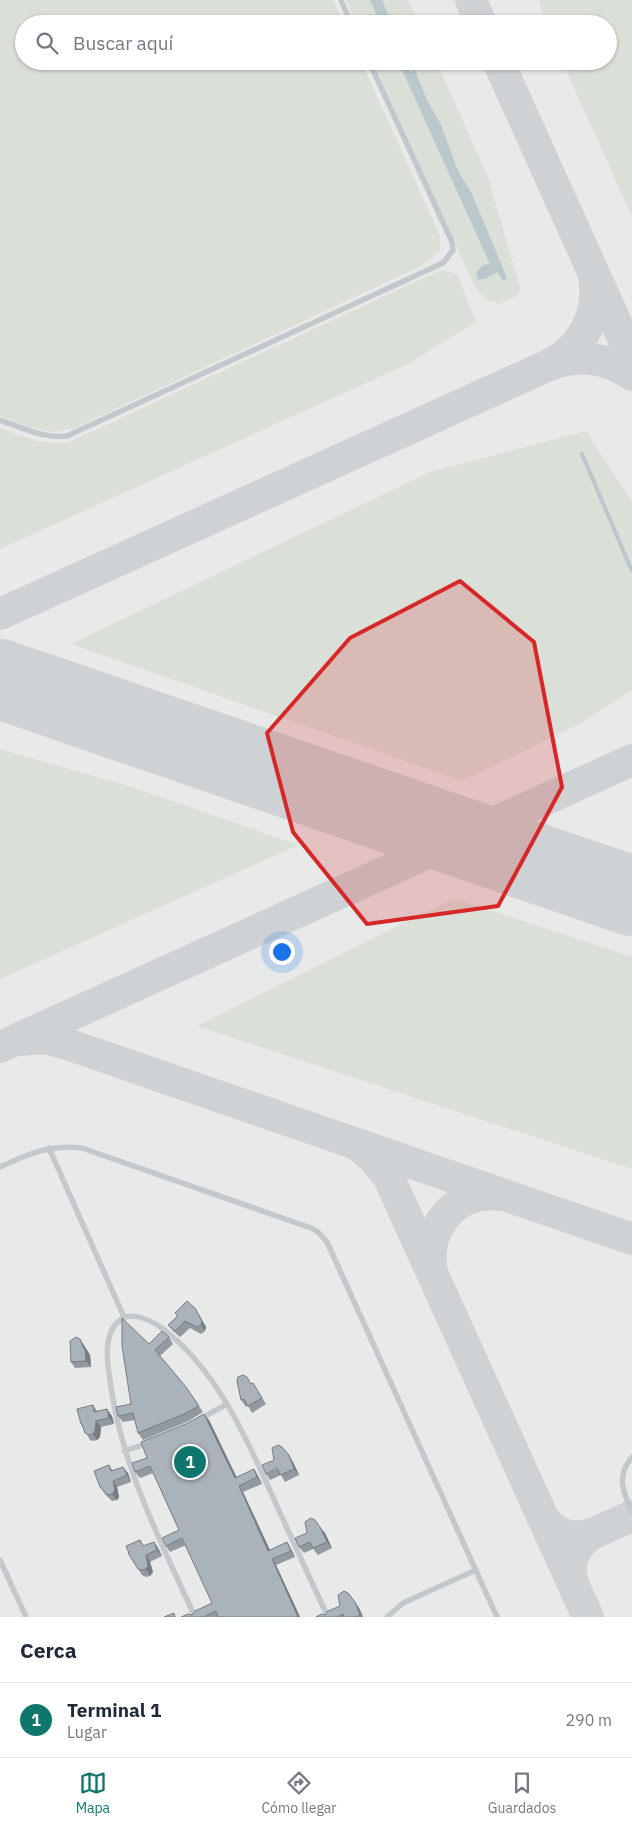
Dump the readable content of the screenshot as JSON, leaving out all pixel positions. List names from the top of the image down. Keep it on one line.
{"page":{"search":"Buscar aquí","pins":"1","heading":"Cerca","list":[{"mark":"1","name":"Terminal 1","note":"Lugar","value":"290 m"}],"nav":["Mapa","Cómo llegar","Guardados"]}}
